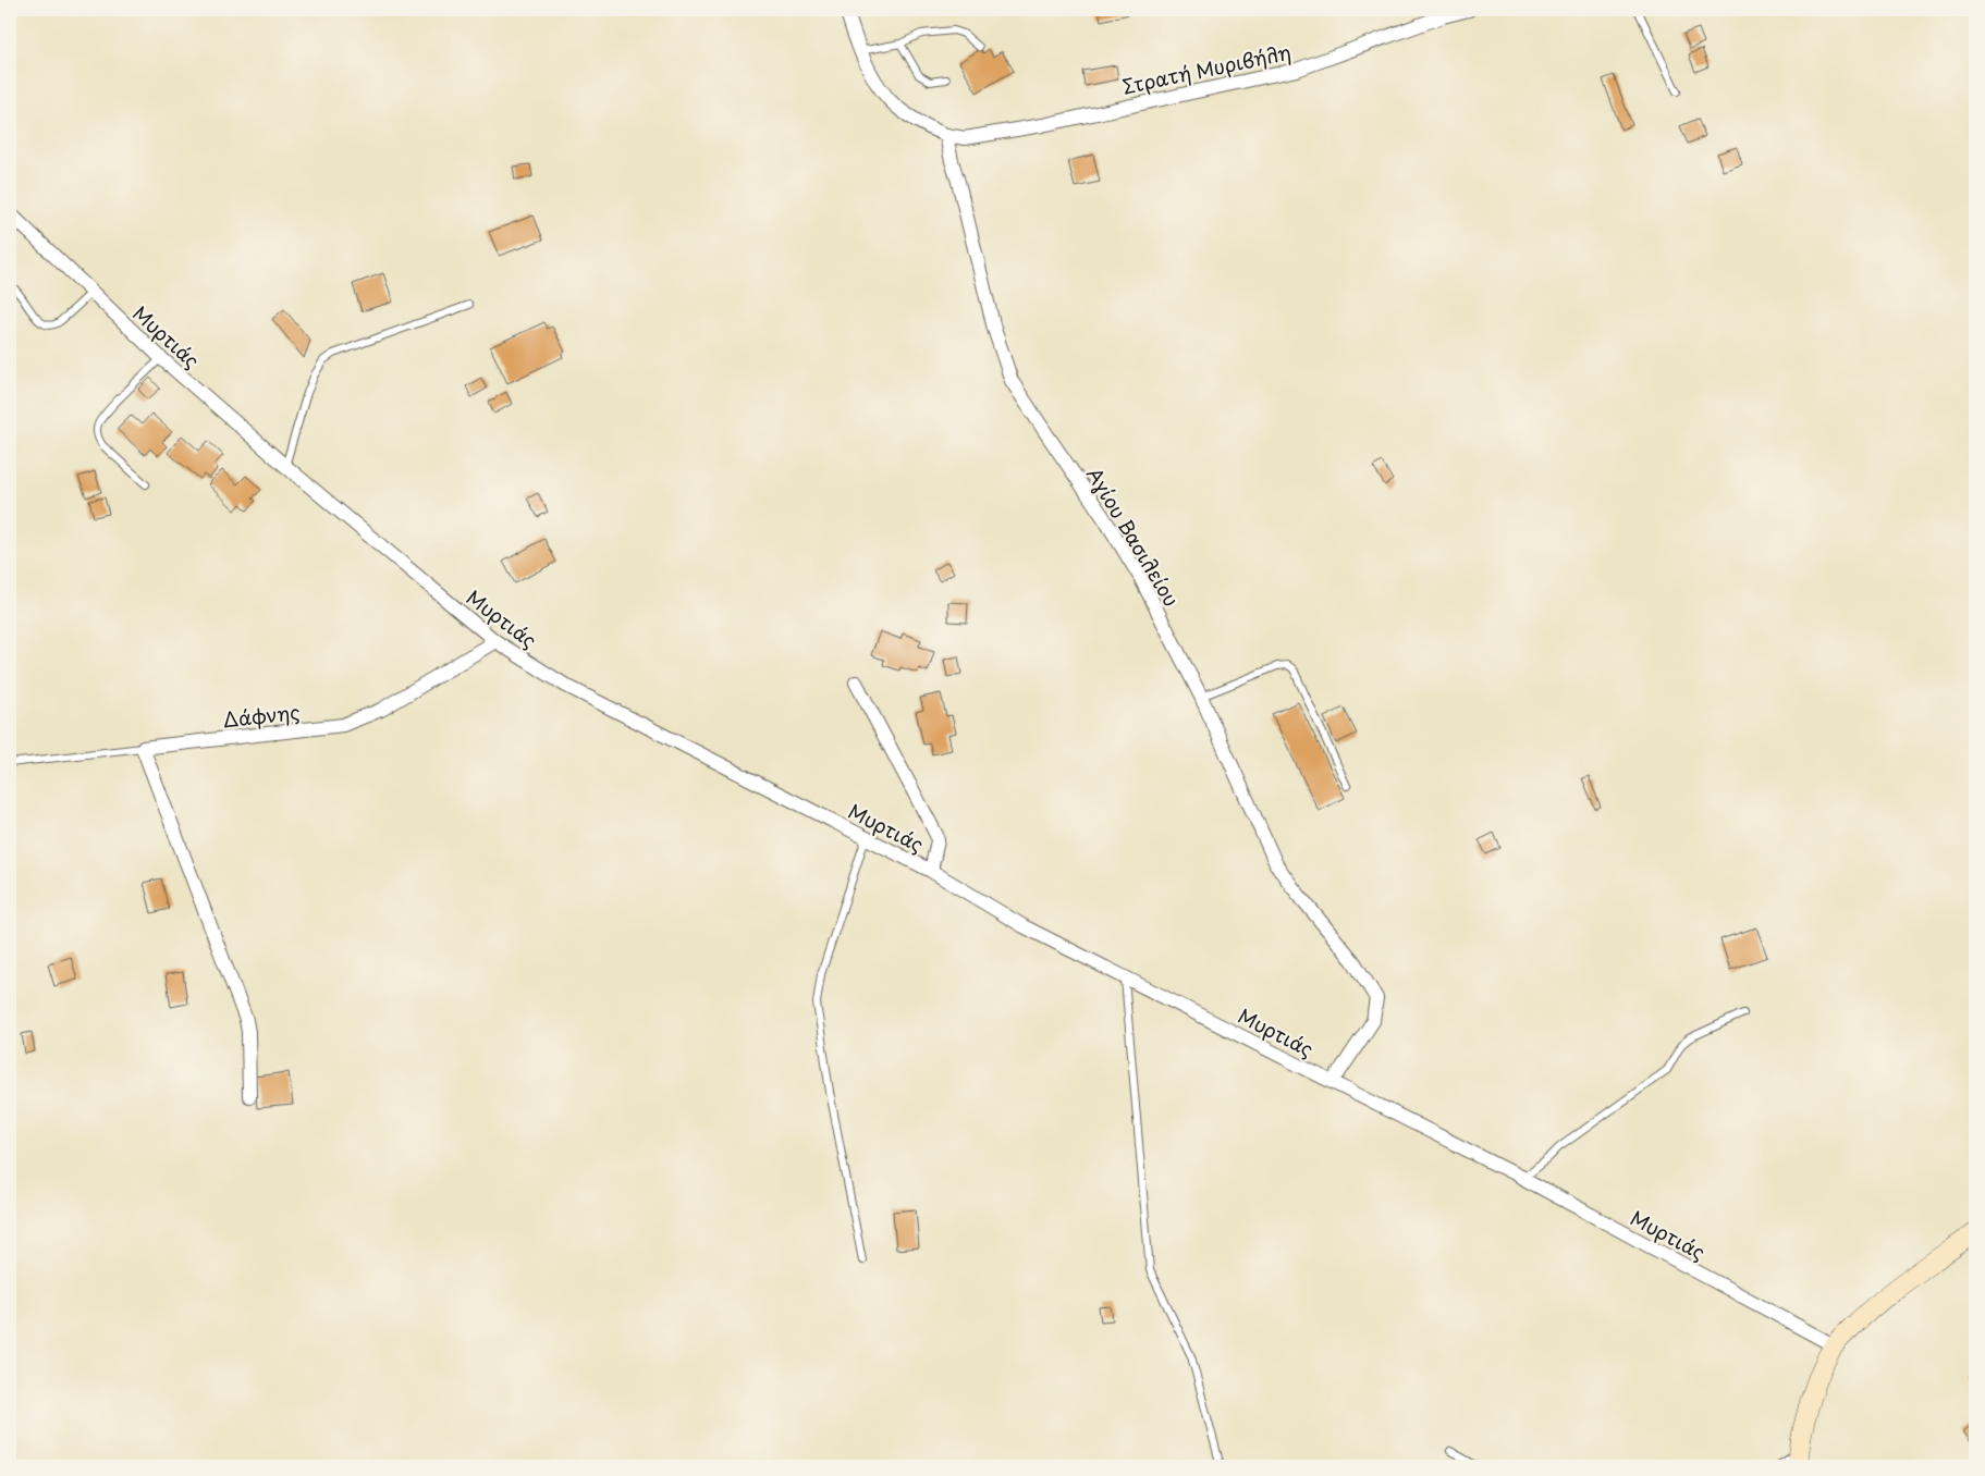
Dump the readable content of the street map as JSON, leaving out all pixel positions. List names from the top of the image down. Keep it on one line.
{"streets":{"street":["Στρατή Μυριβήλη","Μυρτιάς","Αγίου Βασιλείου","Δάφνης"]},"crossings":[["Στρατή Μυριβήλη","Αγίου Βασιλείου"],["Μυρτιάς","Αγίου Βασιλείου"],["Μυρτιάς","Δάφνης"]]}
